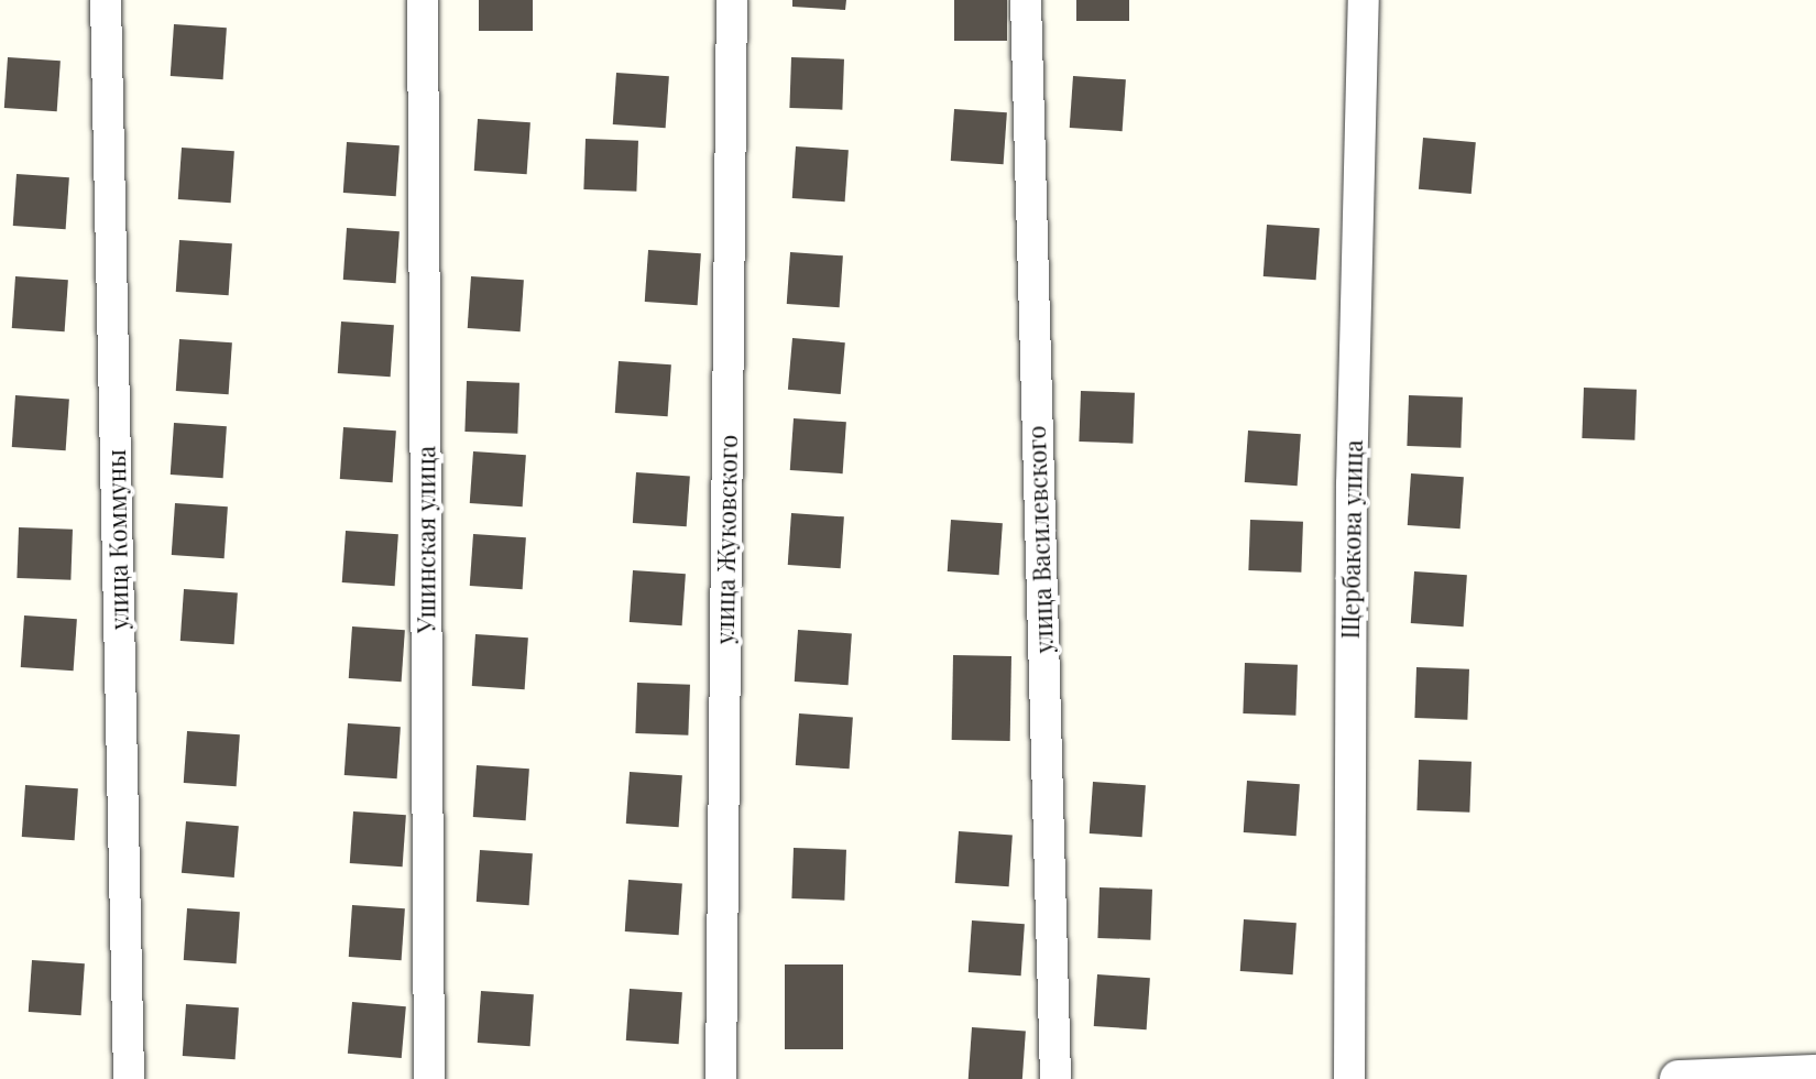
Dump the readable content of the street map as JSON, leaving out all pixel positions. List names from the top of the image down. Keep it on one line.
{"streets":{"street":["улица Коммуны","Ушинская улица","улица Жуковского","улица Василевского","Щербакова улица"]}}
